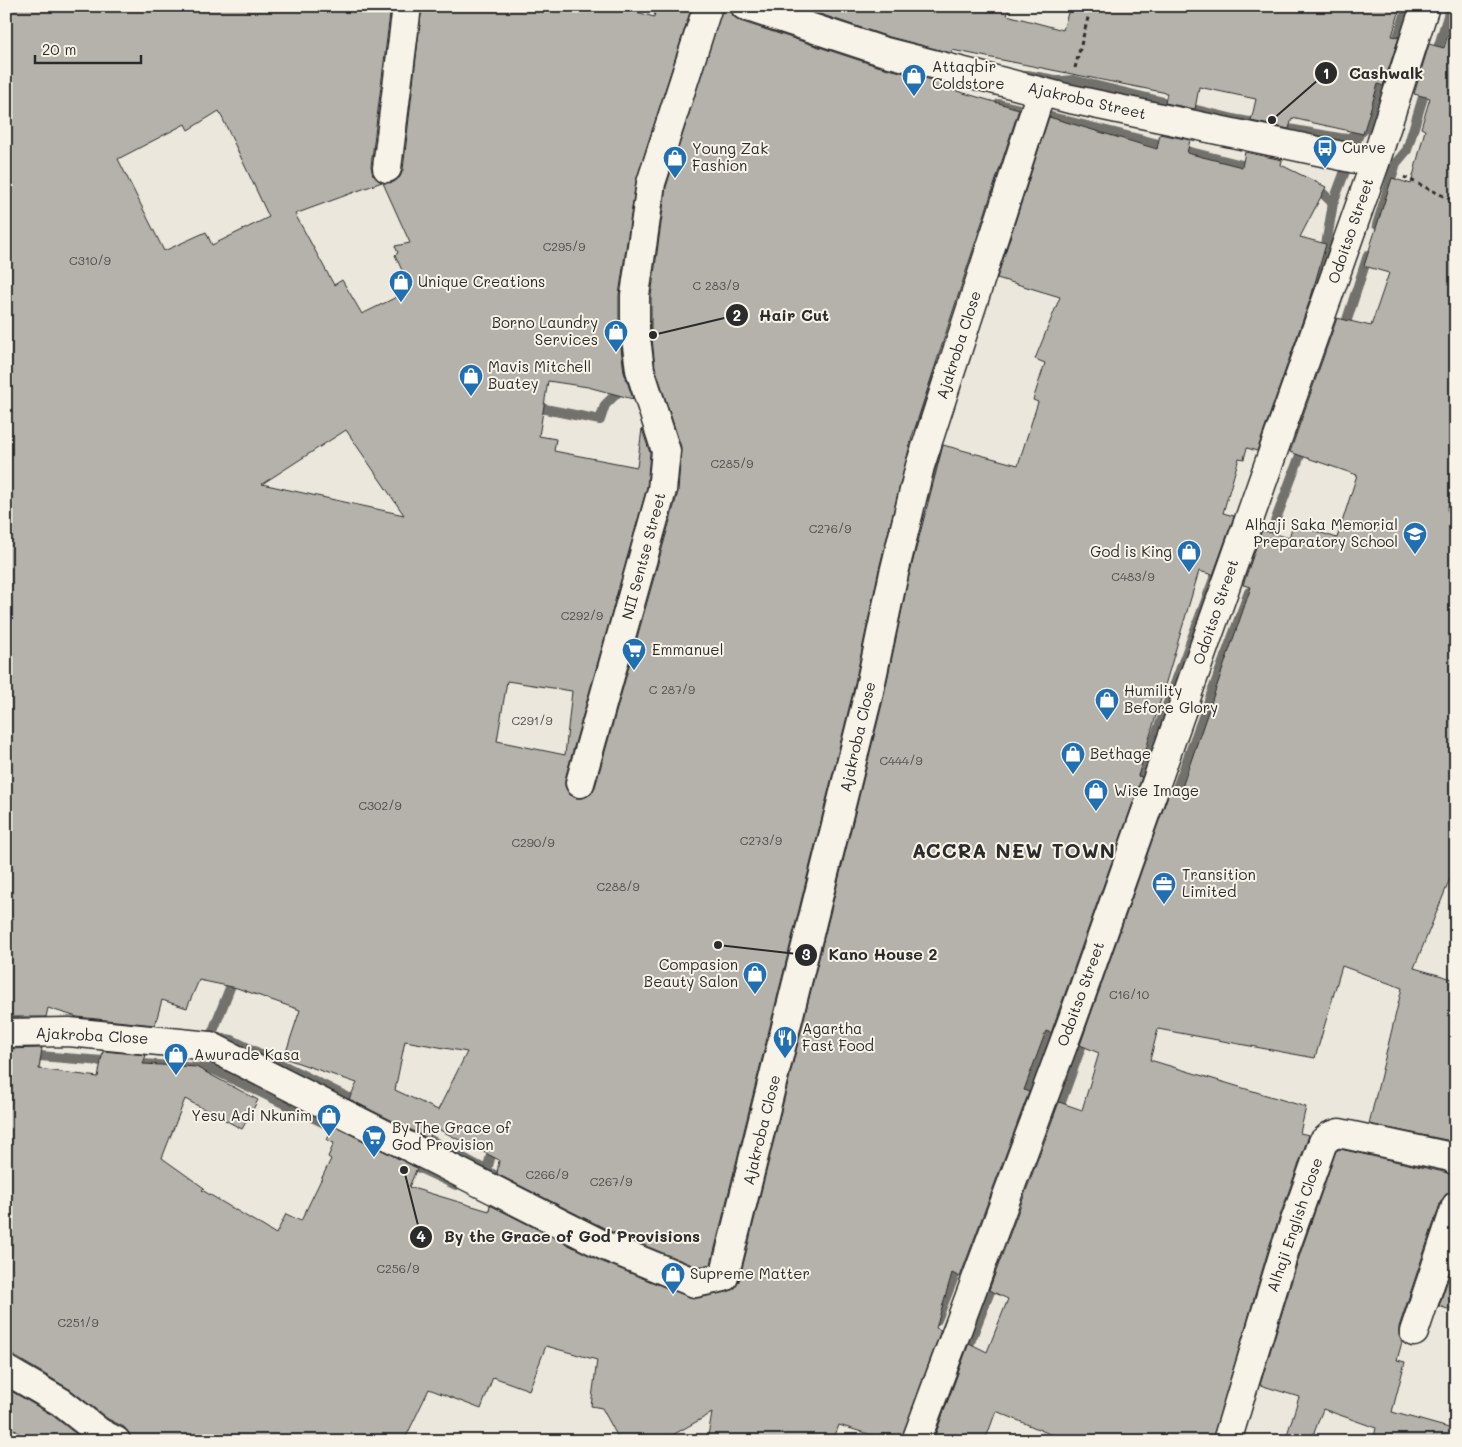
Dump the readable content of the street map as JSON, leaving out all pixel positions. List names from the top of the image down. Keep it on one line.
{"streets":{"street":["Ajakroba Street","Odoitso Street","Ajakroba Close","NII Sentse Street","Alhaji English Close"]},"crossings":[["Ajakroba Street","Odoitso Street"],["Ajakroba Street","Ajakroba Close"]],"districts":["ACCRA NEW TOWN"],"places":{"shop":["Attaqbir Coldstore","Young Zak Fashion","Unique Creations","Borno Laundry Services","Mavis Mitchell Buatey","God is King","Humility Before Glory","Bethage","Wise Image","Compasion Beauty Salon","Awurade Kasa","Yesu Adi Nkunim","Supreme Matter"],"other":["Cashwalk","Hair Cut","Kano House 2","By the Grace of God Provisions"],"bus stop":["Curve"],"school or university":["Alhaji Saka Memorial Preparatory School"],"supermarket":["Emmanuel","By The Grace of God Provision"],"office":["Transition Limited"],"restaurant":["Agartha Fast Food"]},"house_numbers":["C295/9","C310/9","C 283/9","C285/9","C276/9","C483/9","C292/9","C 287/9","C291/9","C444/9","C302/9","C273/9","C290/9","C288/9","C16/10","C266/9","C267/9","C256/9","C251/9"],"scale_bar":"20 m"}
